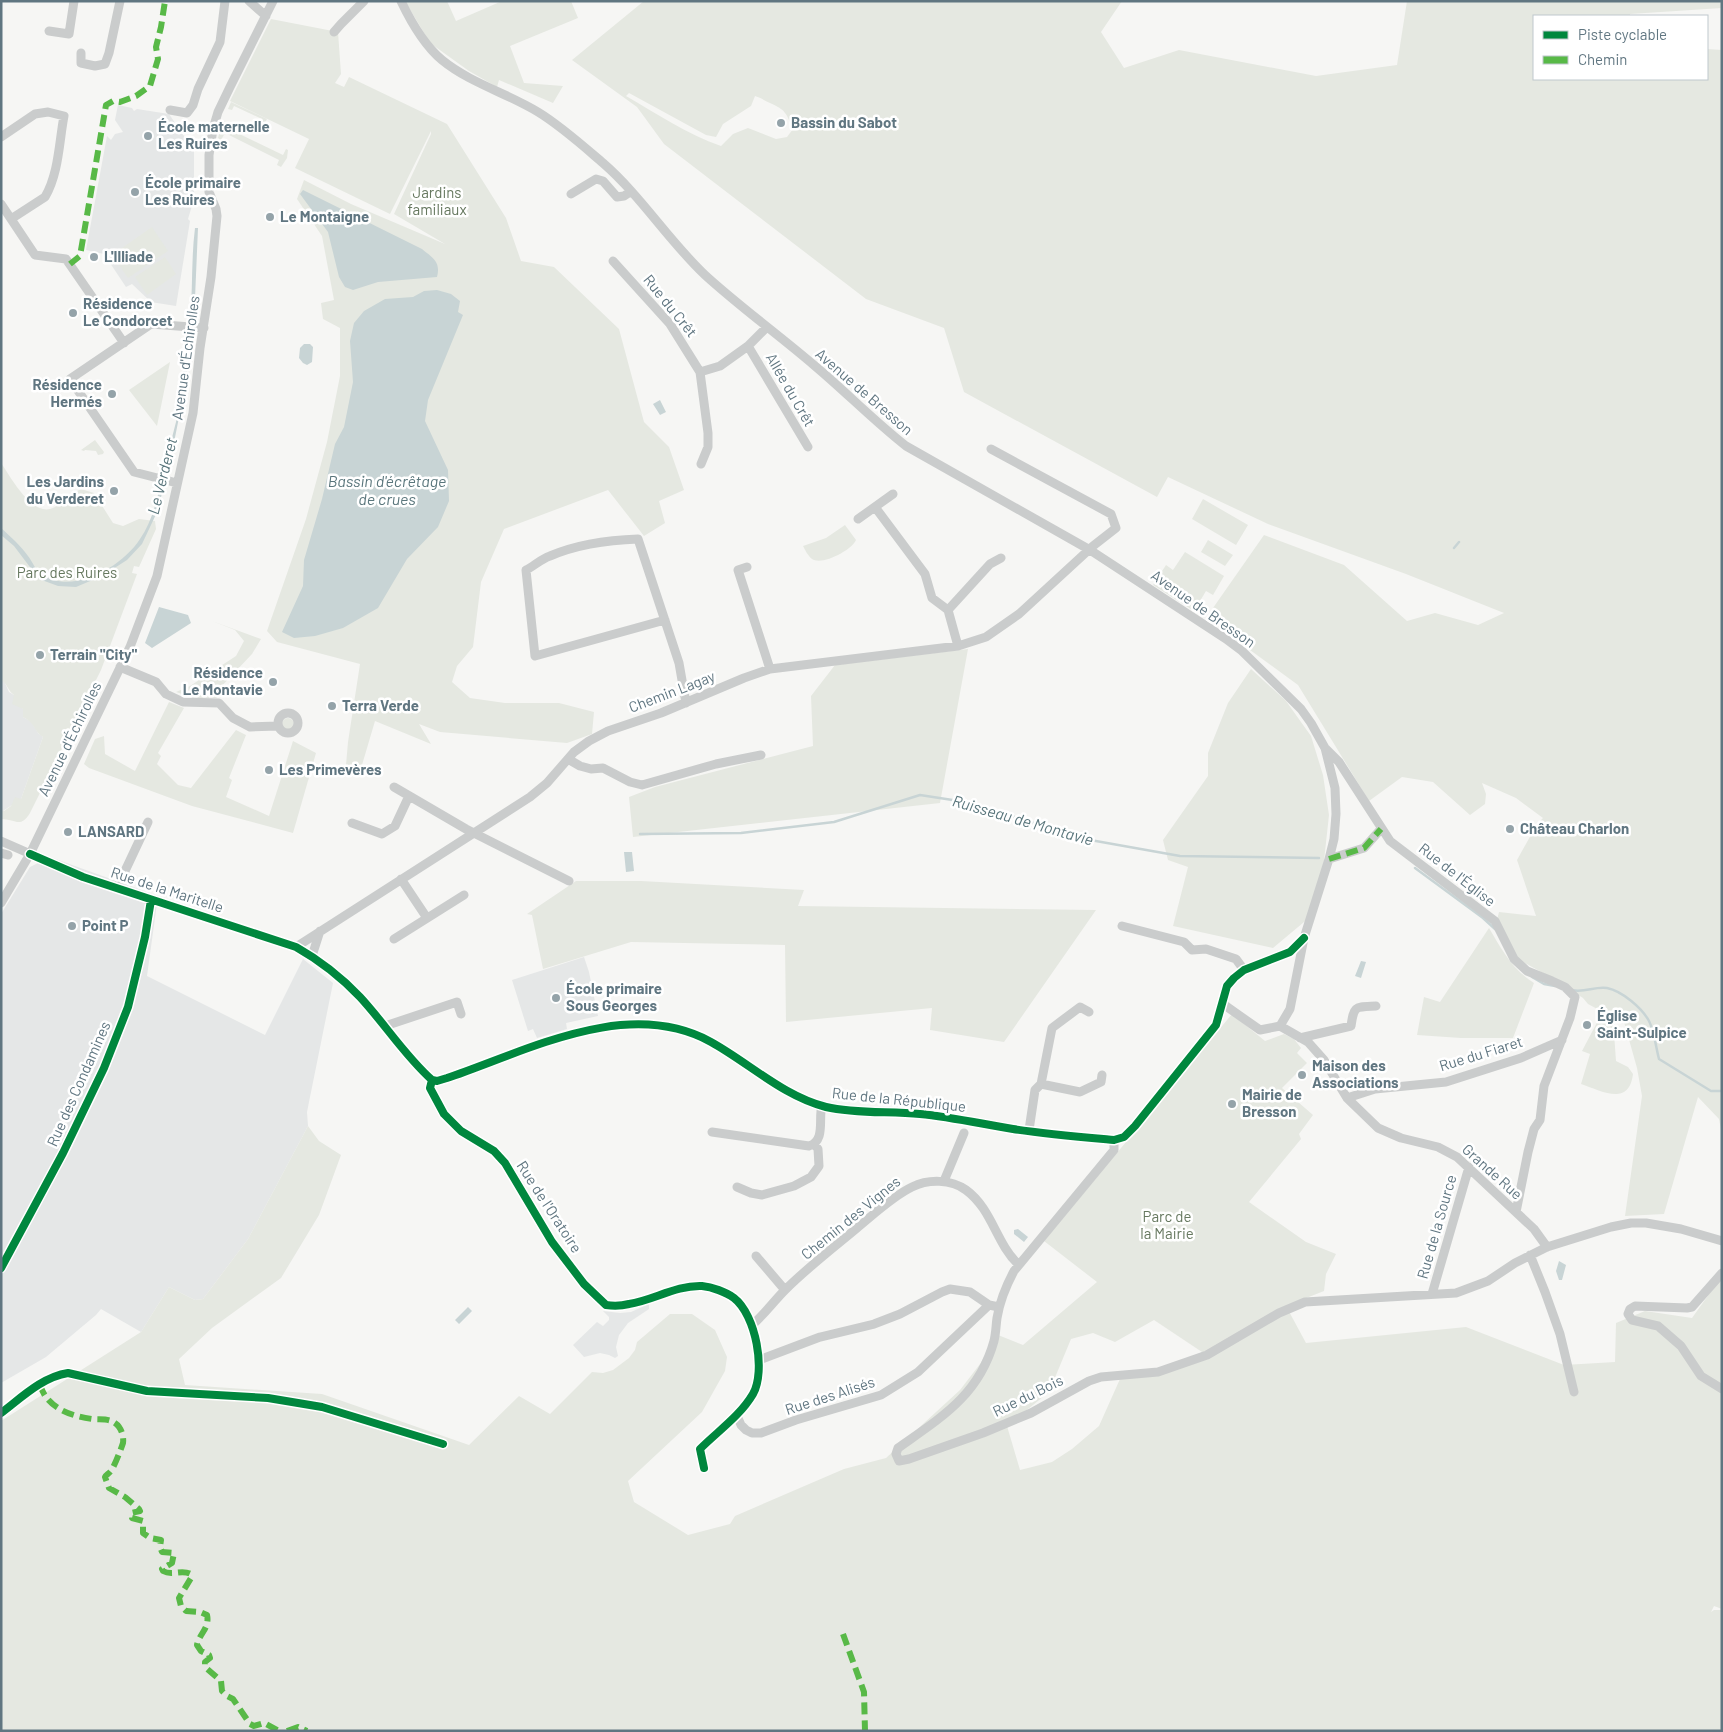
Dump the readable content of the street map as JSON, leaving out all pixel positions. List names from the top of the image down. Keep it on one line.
{"streets":{"street":["Rue du Crêt","Avenue d'Échirolles","Allée du Crêt","Avenue de Bresson","Chemin Lagay","Rue de l'Église","Rue de la Maritelle","Rue du Fiaret","Rue des Condamines","Rue de la République","Grande Rue","Rue de l'Oratoire","Chemin des Vignes","Rue de la Source","Rue des Alisés","Rue du Bois"]},"crossings":[["Avenue d'Échirolles","Rue de la Maritelle"],["Avenue de Bresson","Chemin Lagay"],["Avenue de Bresson","Rue de l'Église"],["Avenue de Bresson","Grande Rue"],["Chemin Lagay","Rue de la Maritelle"],["Rue de l'Église","Rue du Fiaret"],["Rue de l'Église","Grande Rue"],["Rue de la Maritelle","Rue des Condamines"],["Rue du Fiaret","Grande Rue"],["Rue de la République","Rue de l'Oratoire"],["Rue de la République","Rue du Bois"],["Grande Rue","Rue de la Source"],["Grande Rue","Rue du Bois"],["Rue de l'Oratoire","Chemin des Vignes"],["Rue de l'Oratoire","Rue des Alisés"],["Rue de la Source","Rue du Bois"]],"water":["Le Verderet","Bassin d'écrêtage de crues","Ruisseau de Montavie"],"parks":["Jardins familiaux","Parc des Ruires","Parc de la Mairie"],"places":["Bassin du Sabot","École maternelle Les Ruires","École primaire Les Ruires","Le Montaigne","L'Illiade","Résidence Le Condorcet","Résidence Hermés","Les Jardins du Verderet","Terrain \"City\"","Résidence Le Montavie","Terra Verde","Les Primevères","Château Charlon","LANSARD","Point P","École primaire Sous Georges","Église Saint-Sulpice","Maison des Associations","Mairie de Bresson"],"legend":["Piste cyclable","Chemin"]}
